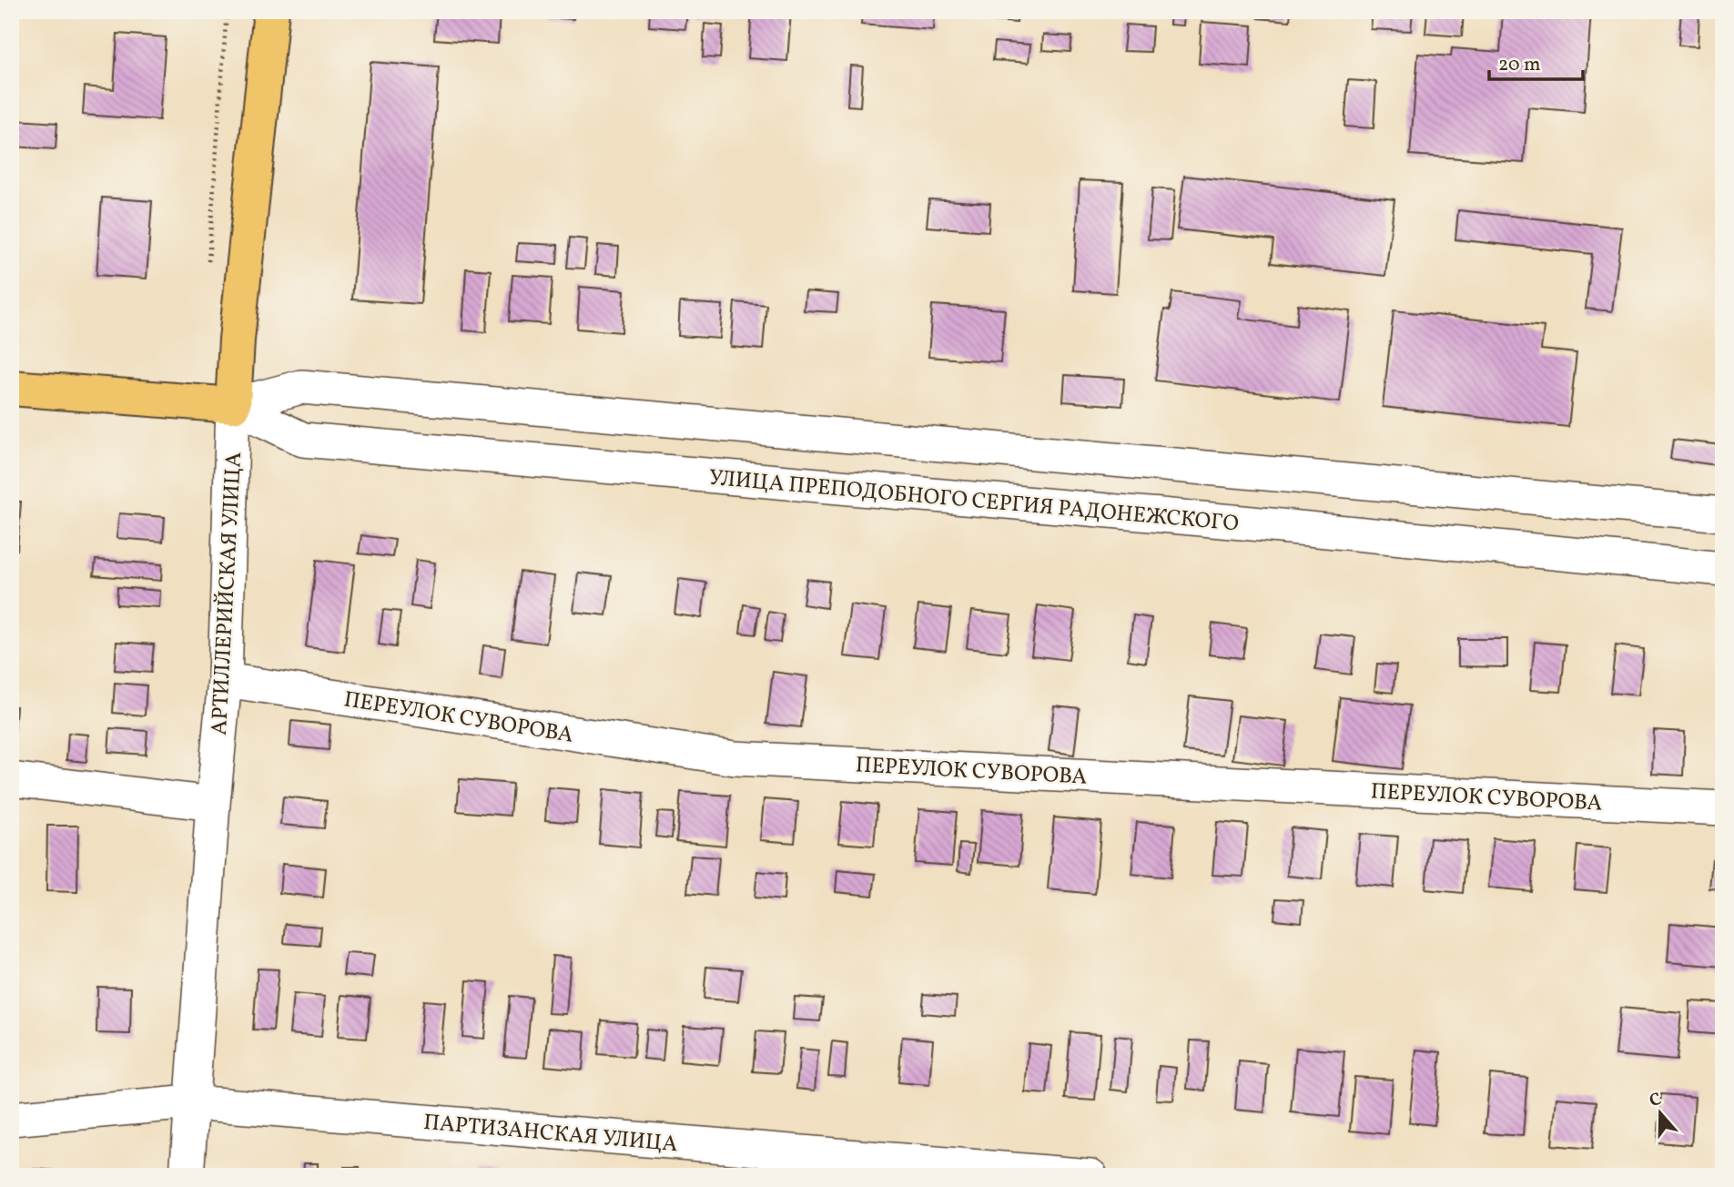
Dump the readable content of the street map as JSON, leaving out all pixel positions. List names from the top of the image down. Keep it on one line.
{"streets":{"main road":["УЛИЦА ПРЕПОДОБНОГО СЕРГИЯ РАДОНЕЖСКОГО","АРТИЛЛЕРИЙСКАЯ УЛИЦА"],"street":["ПЕРЕУЛОК СУВОРОВА","ПАРТИЗАНСКАЯ УЛИЦА"]},"crossings":[["УЛИЦА ПРЕПОДОБНОГО СЕРГИЯ РАДОНЕЖСКОГО","АРТИЛЛЕРИЙСКАЯ УЛИЦА"],["АРТИЛЛЕРИЙСКАЯ УЛИЦА","ПЕРЕУЛОК СУВОРОВА"],["АРТИЛЛЕРИЙСКАЯ УЛИЦА","ПАРТИЗАНСКАЯ УЛИЦА"]],"scale_bar":"20 m","north":"top"}
